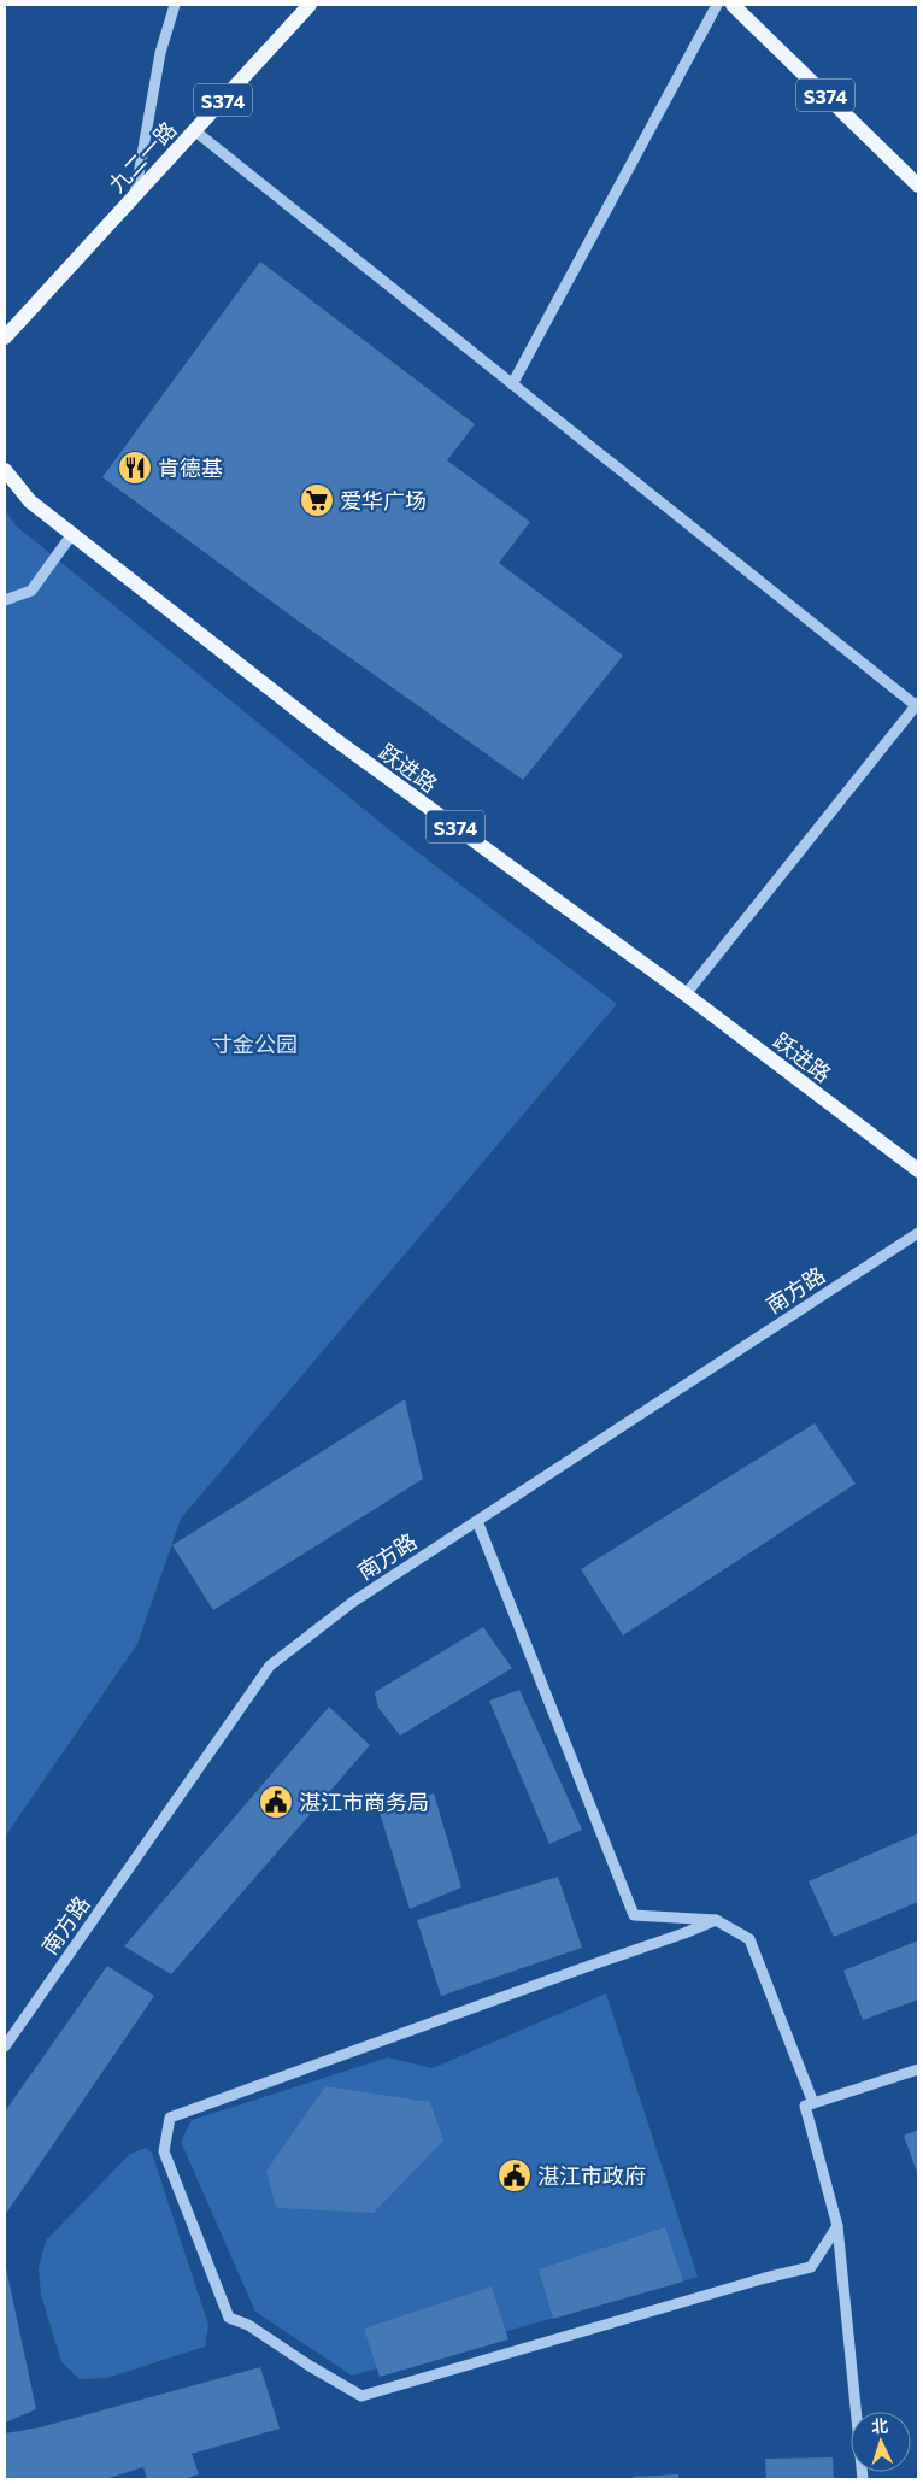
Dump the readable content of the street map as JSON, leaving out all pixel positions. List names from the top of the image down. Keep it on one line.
{"streets":{"main road":["S374","九二一路","跃进路"],"street":["南方路"]},"parks":["寸金公园"],"places":{"restaurant":["肯德基"],"supermarket":["爱华广场"],"public building":["湛江市商务局","湛江市政府"]},"north":"top"}
